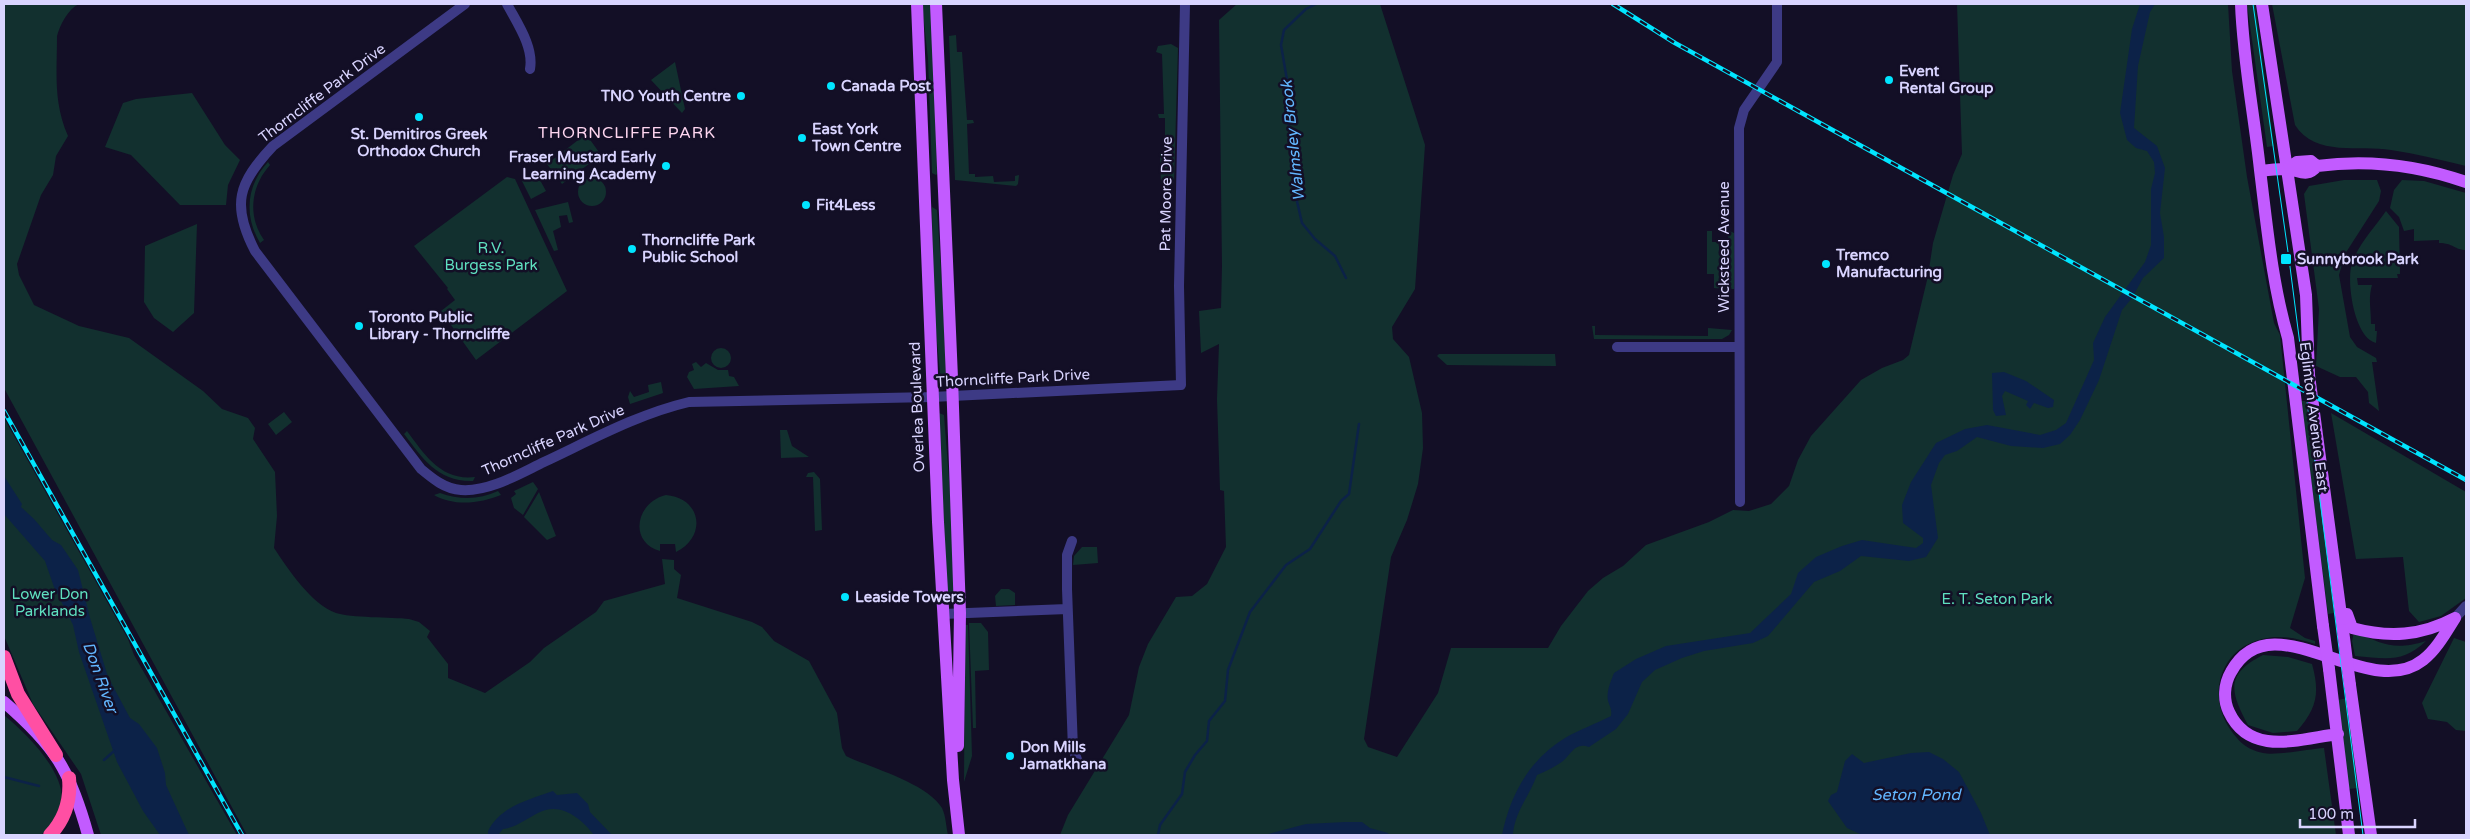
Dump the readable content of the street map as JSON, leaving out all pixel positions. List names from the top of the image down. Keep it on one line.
{"streets":{"main road":["Overlea Boulevard","Eglinton Avenue East"],"street":["Thorncliffe Park Drive","Pat Moore Drive","Wicksteed Avenue"]},"crossings":[["Thorncliffe Park Drive","Pat Moore Drive"],["Thorncliffe Park Drive","Overlea Boulevard"]],"districts":["THORNCLIFFE PARK"],"water":["Walmsley Brook","Don River","Seton Pond"],"parks":["R.V. Burgess Park","Lower Don Parklands","E. T. Seton Park"],"places":{"other":["Event Rental Group","Canada Post","TNO Youth Centre","St. Demitiros Greek Orthodox Church","East York Town Centre","Fraser Mustard Early Learning Academy","Fit4Less","Thorncliffe Park Public School","Tremco Manufacturing","Toronto Public Library - Thorncliffe","Leaside Towers","Don Mills Jamatkhana"],"transit":["Sunnybrook Park"]},"scale_bar":"100 m"}
